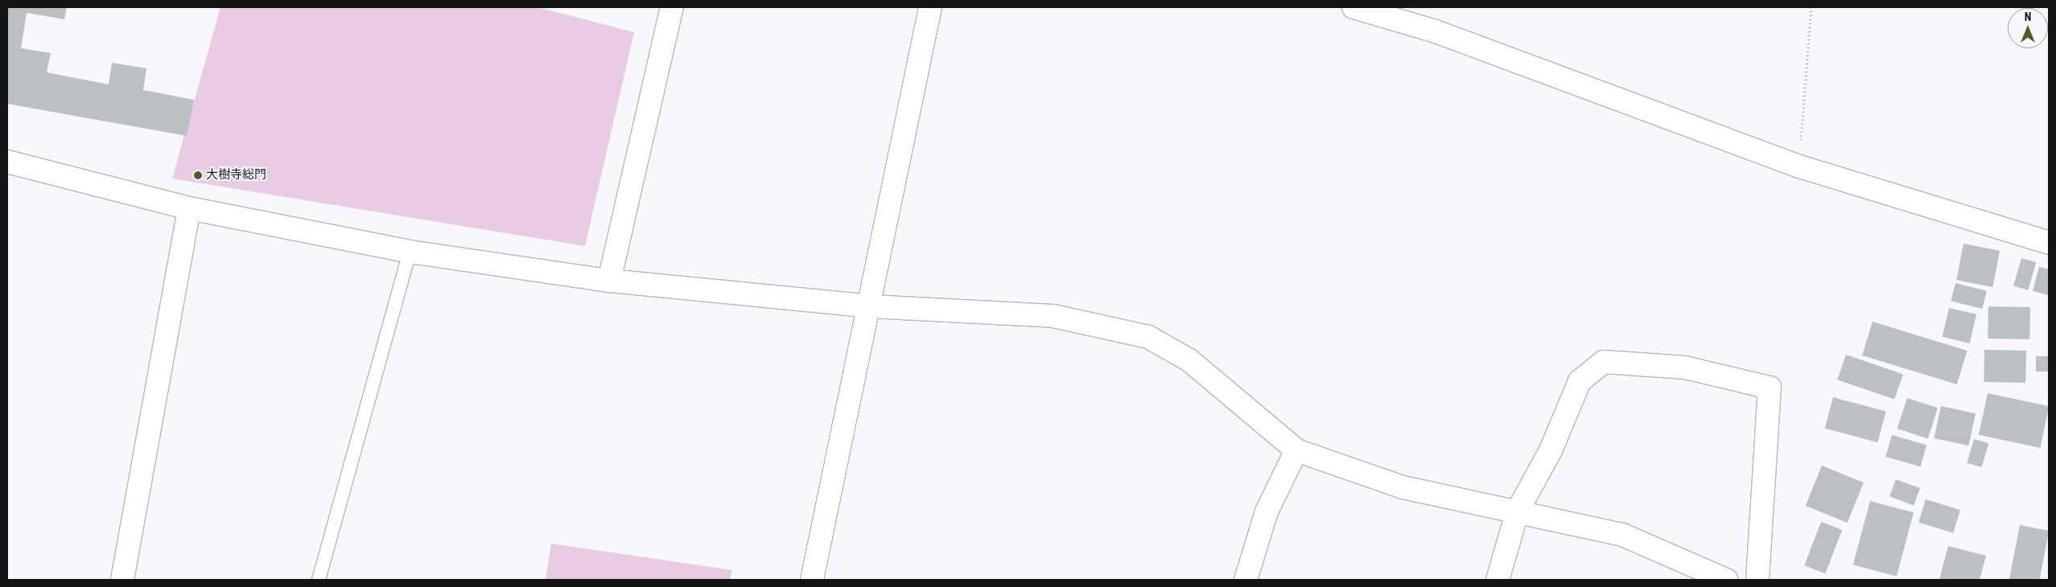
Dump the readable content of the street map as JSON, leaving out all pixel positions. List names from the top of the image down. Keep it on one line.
{"places":["大樹寺総門"],"north":"top"}
